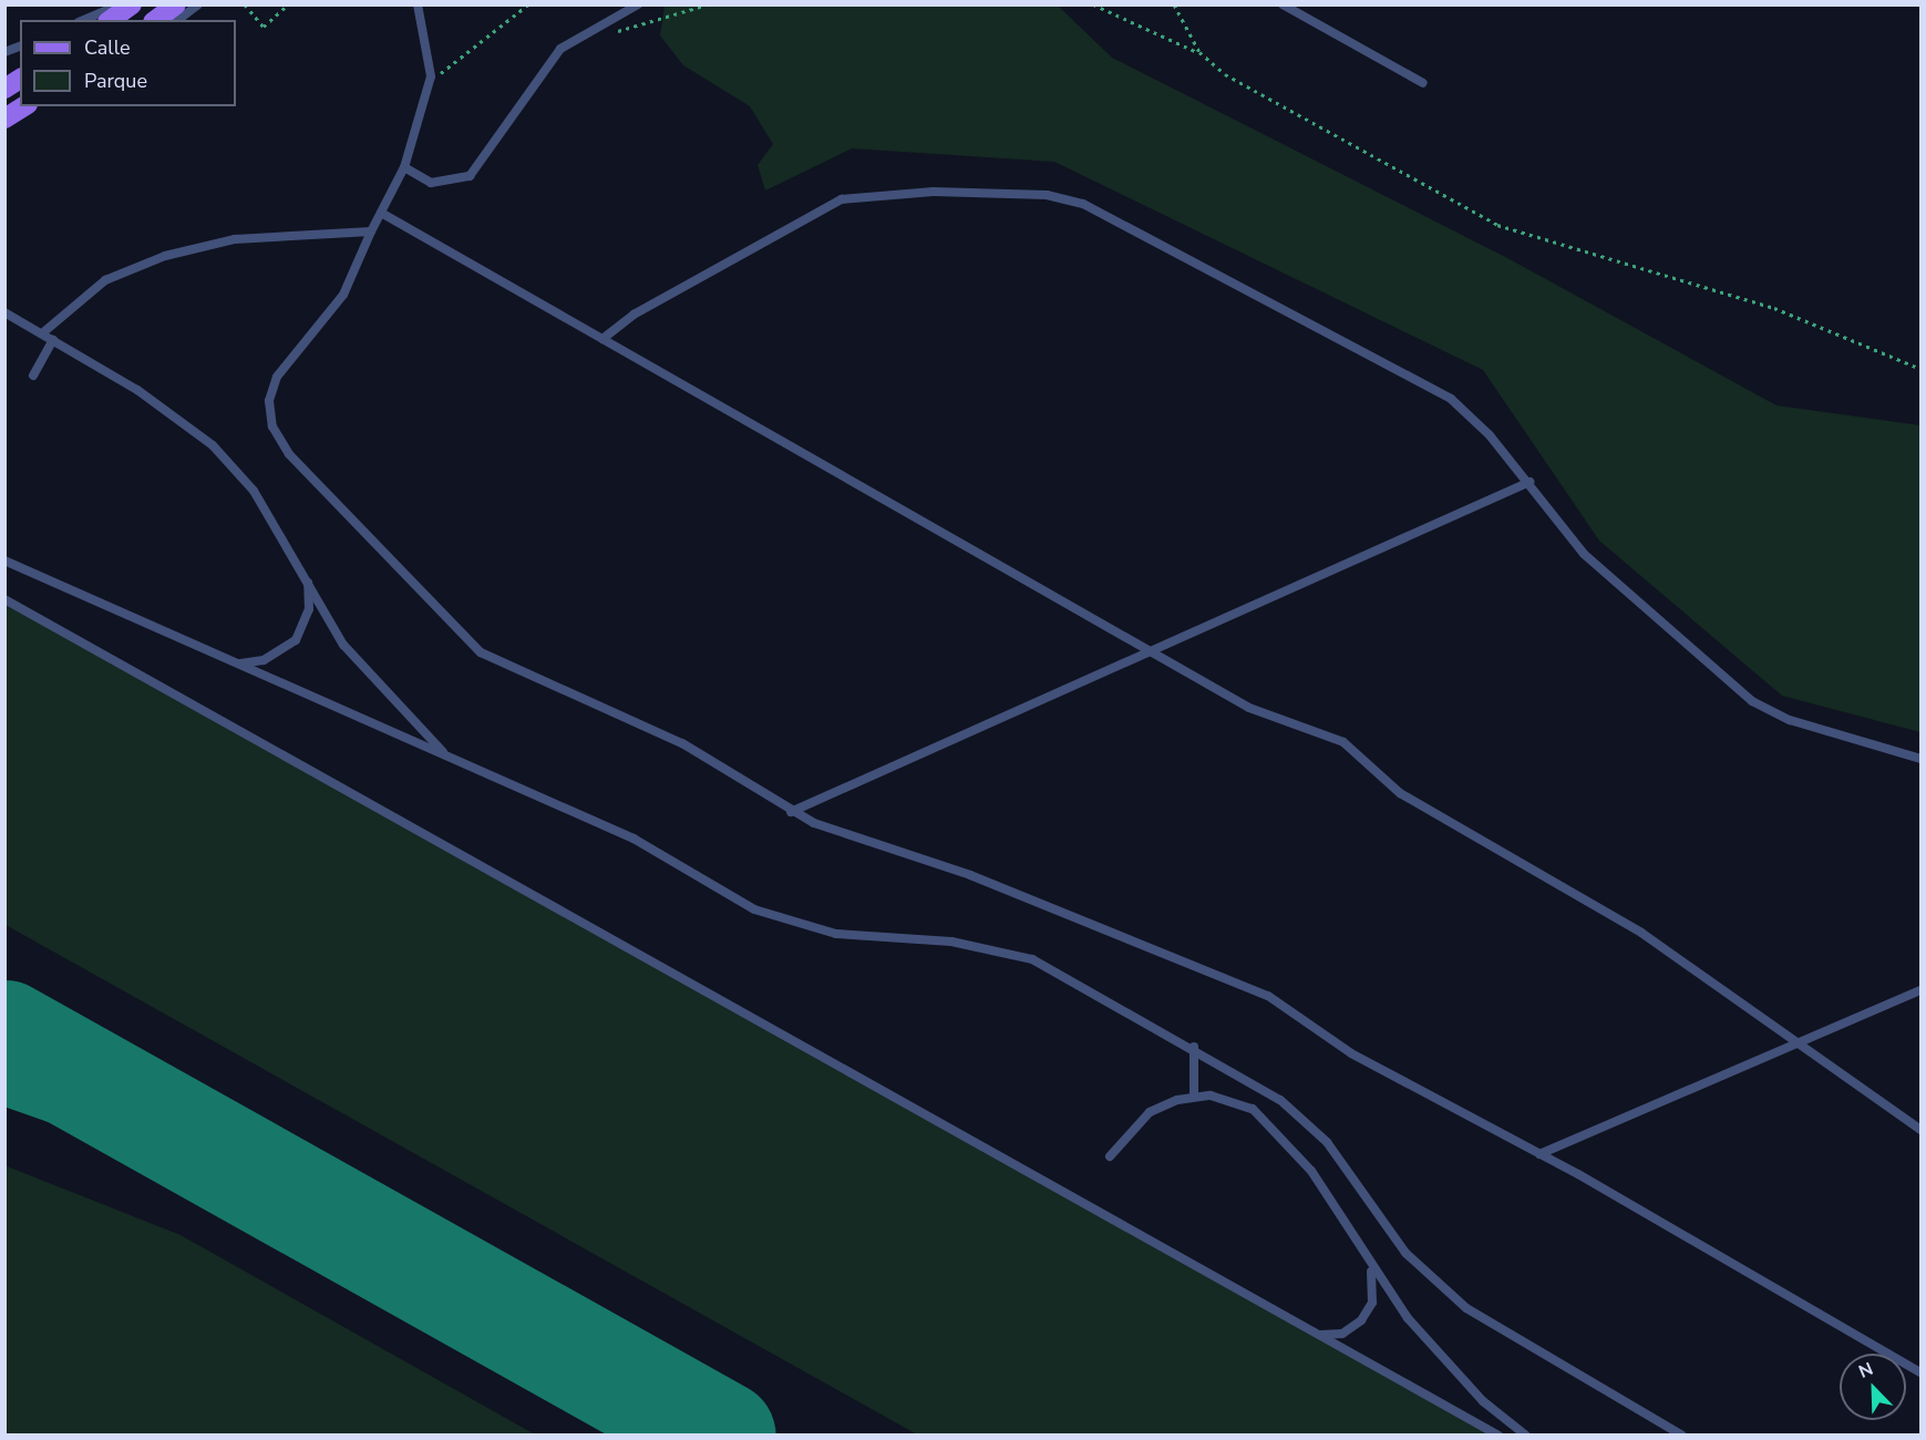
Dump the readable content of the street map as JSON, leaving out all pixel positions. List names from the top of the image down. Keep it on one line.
{"legend":["Calle","Parque"],"north":"top left"}
